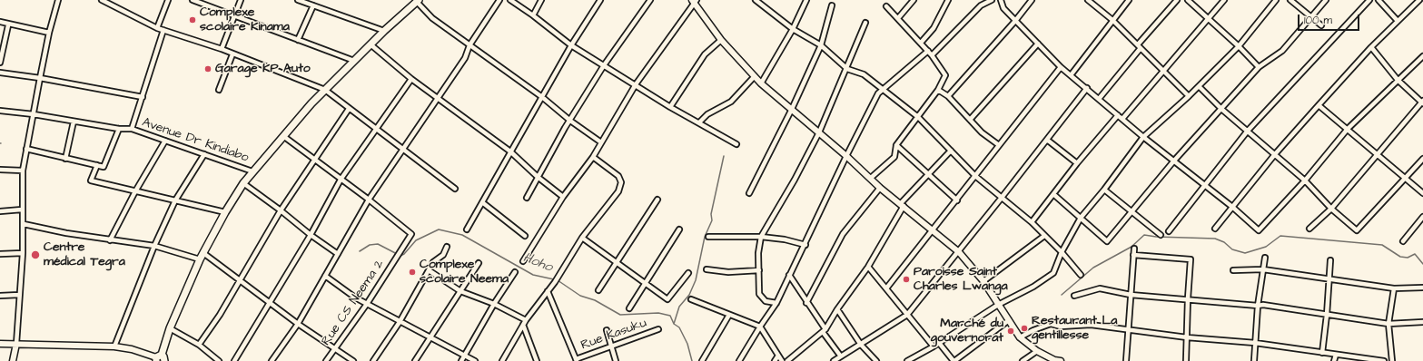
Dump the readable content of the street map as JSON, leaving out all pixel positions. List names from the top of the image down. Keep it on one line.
{"streets":{"street":["Avenue Dr Kindiabo","Rue CS Neema 2","Rue Kasuku"]},"water":["Hoho"],"places":["Complexe scolaire Kinama","Garage KP Auto","Centre médical Tegra","Complexe scolaire Neema","Paroisse Saint Charles Lwanga","Restaurant La gentillesse","Marché du gouvernorat"],"scale_bar":"100 m"}
